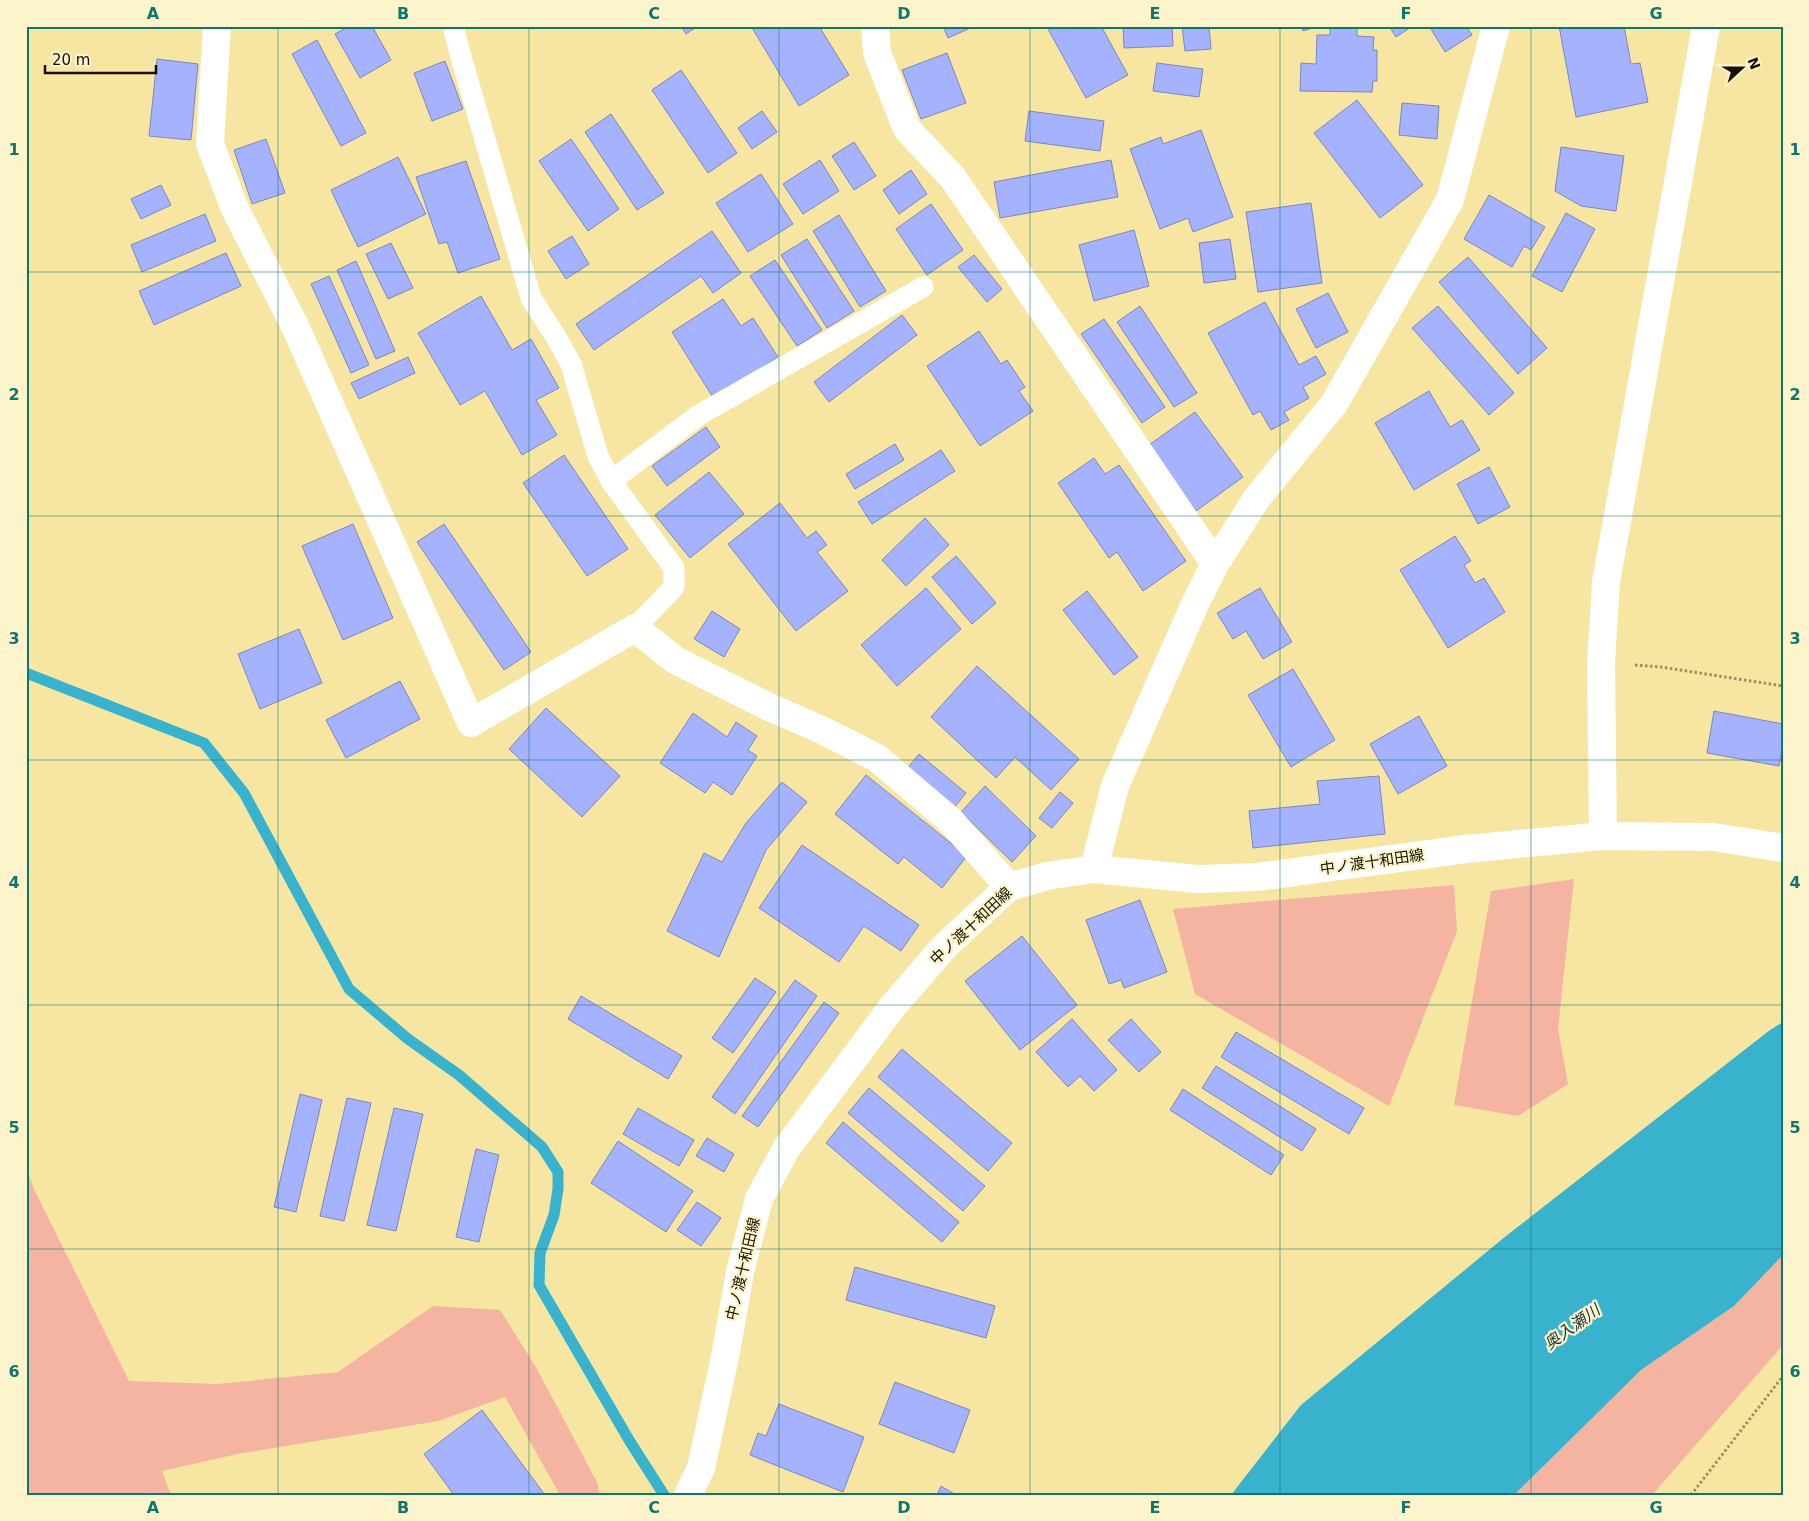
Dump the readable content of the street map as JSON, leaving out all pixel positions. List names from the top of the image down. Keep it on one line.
{"streets":{"street":["中ノ渡十和田線"]},"water":["奥入瀬川"],"scale_bar":"20 m","north":"right","grid":{"columns":["A","B","C","D","E","F","G"],"rows":["1","2","3","4","5","6"]}}
